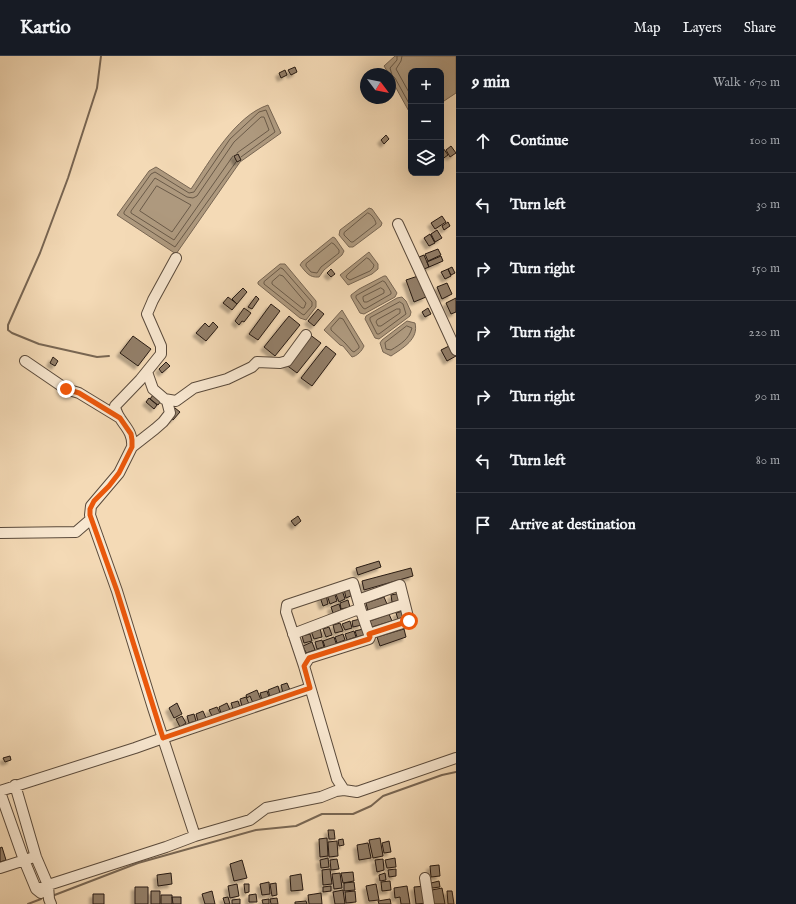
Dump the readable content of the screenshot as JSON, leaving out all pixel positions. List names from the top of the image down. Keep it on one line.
{"north":"bottom right","page":{"header":"Kartio","nav":["Map","Layers","Share"],"heading":["9 min","Walk · 670 m"],"map_buttons":["+","−"],"list":[["Continue","100 m"],["Turn left","30 m"],["Turn right","150 m"],["Turn right","220 m"],["Turn right","90 m"],["Turn left","80 m"],"Arrive at destination"]}}
